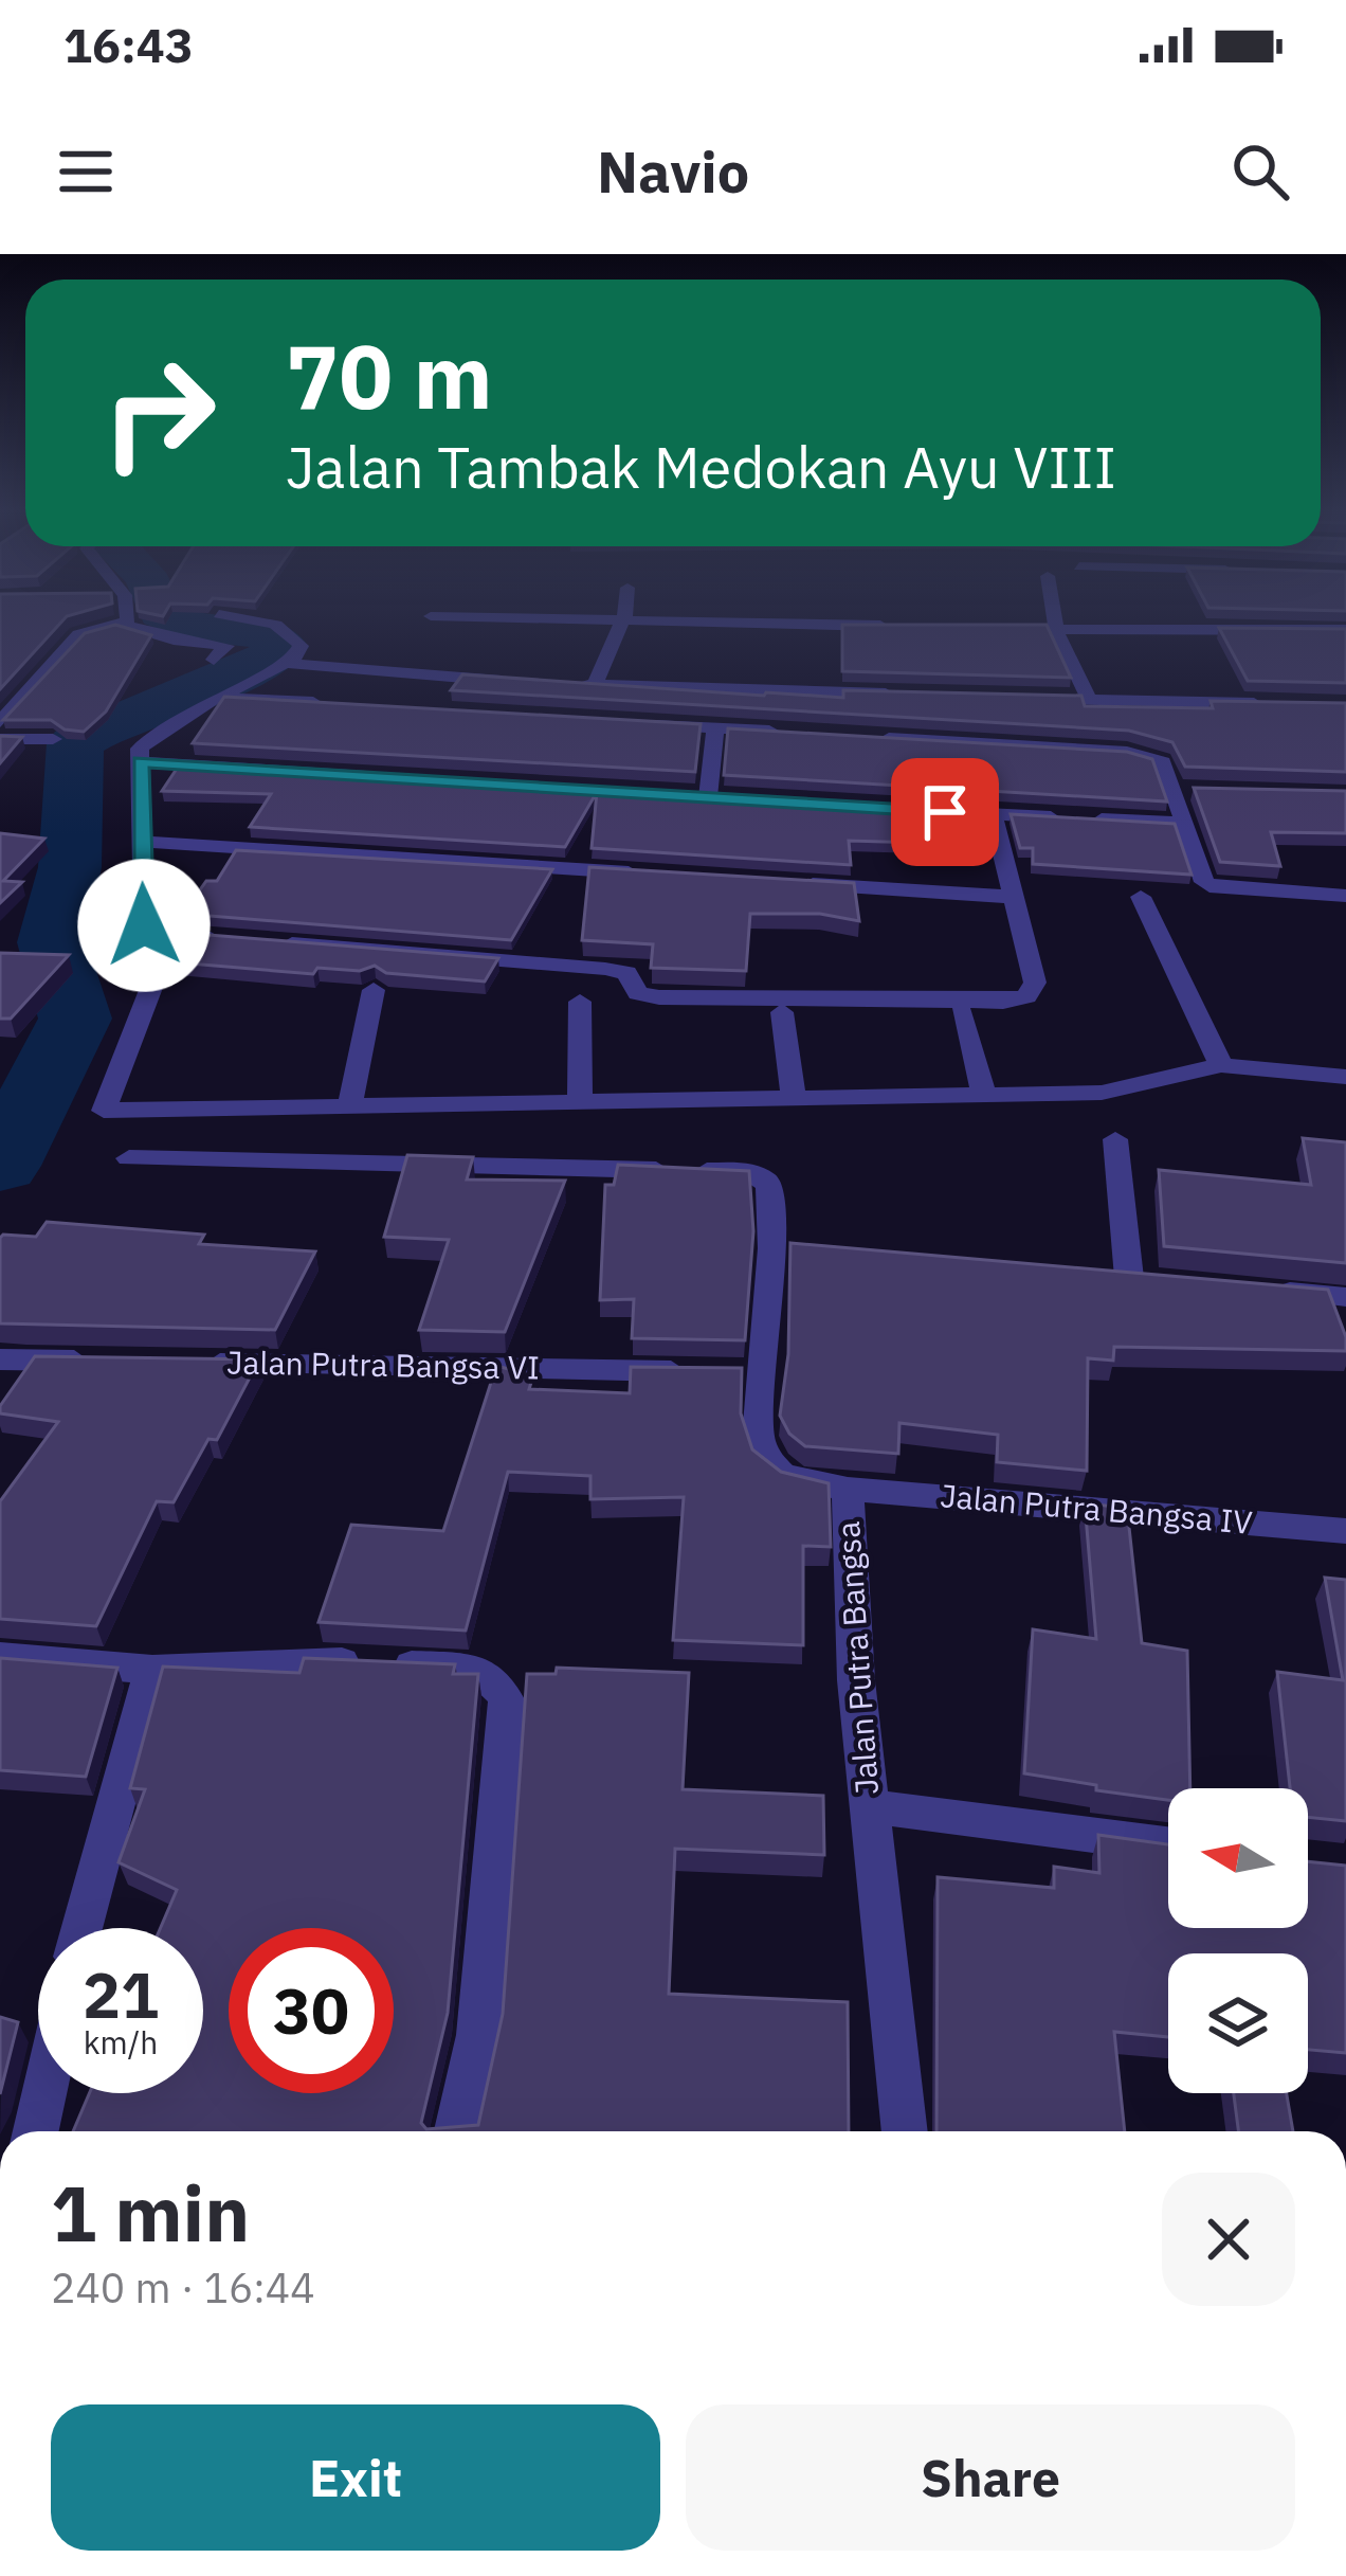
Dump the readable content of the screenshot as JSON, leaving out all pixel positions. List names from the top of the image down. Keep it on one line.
{"streets":{"street":["Jalan Putra Bangsa VI","Jalan Putra Bangsa IV","Jalan Putra Bangsa"]},"crossings":[["Jalan Putra Bangsa IV","Jalan Putra Bangsa"]],"north":"left","page":{"status":"16:43","header":"Navio","turn":["70 m","Jalan Tambak Medokan Ayu VIII"],"speed":"21 km/h","limit":"30","heading":["1 min","240 m · 16:44"],"buttons":["Exit","Share"]}}
